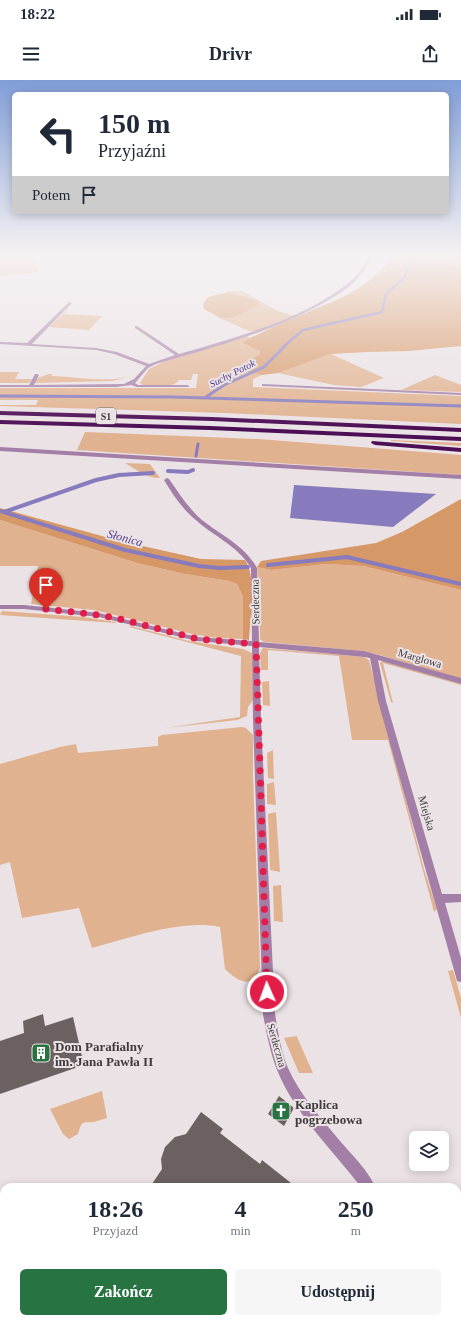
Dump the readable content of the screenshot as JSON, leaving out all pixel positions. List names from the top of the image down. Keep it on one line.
{"streets":{"highway":["S1"],"street":["Serdeczna","Marglowa","Miejska"]},"crossings":[["Serdeczna","Marglowa"],["Marglowa","Miejska"]],"water":["Suchy Potok","Słonica"],"places":{"building":["Dom Parafialny im. Jana Pawła II"],"church":["Kaplica pogrzebowa"]},"page":{"status":"18:22","header":"Drivr","turn":["150 m","Przyjaźni"],"then":"Potem","eta":["18:26","Przyjazd","4","min","250","m"],"buttons":["Zakończ","Udostępnij"]}}
